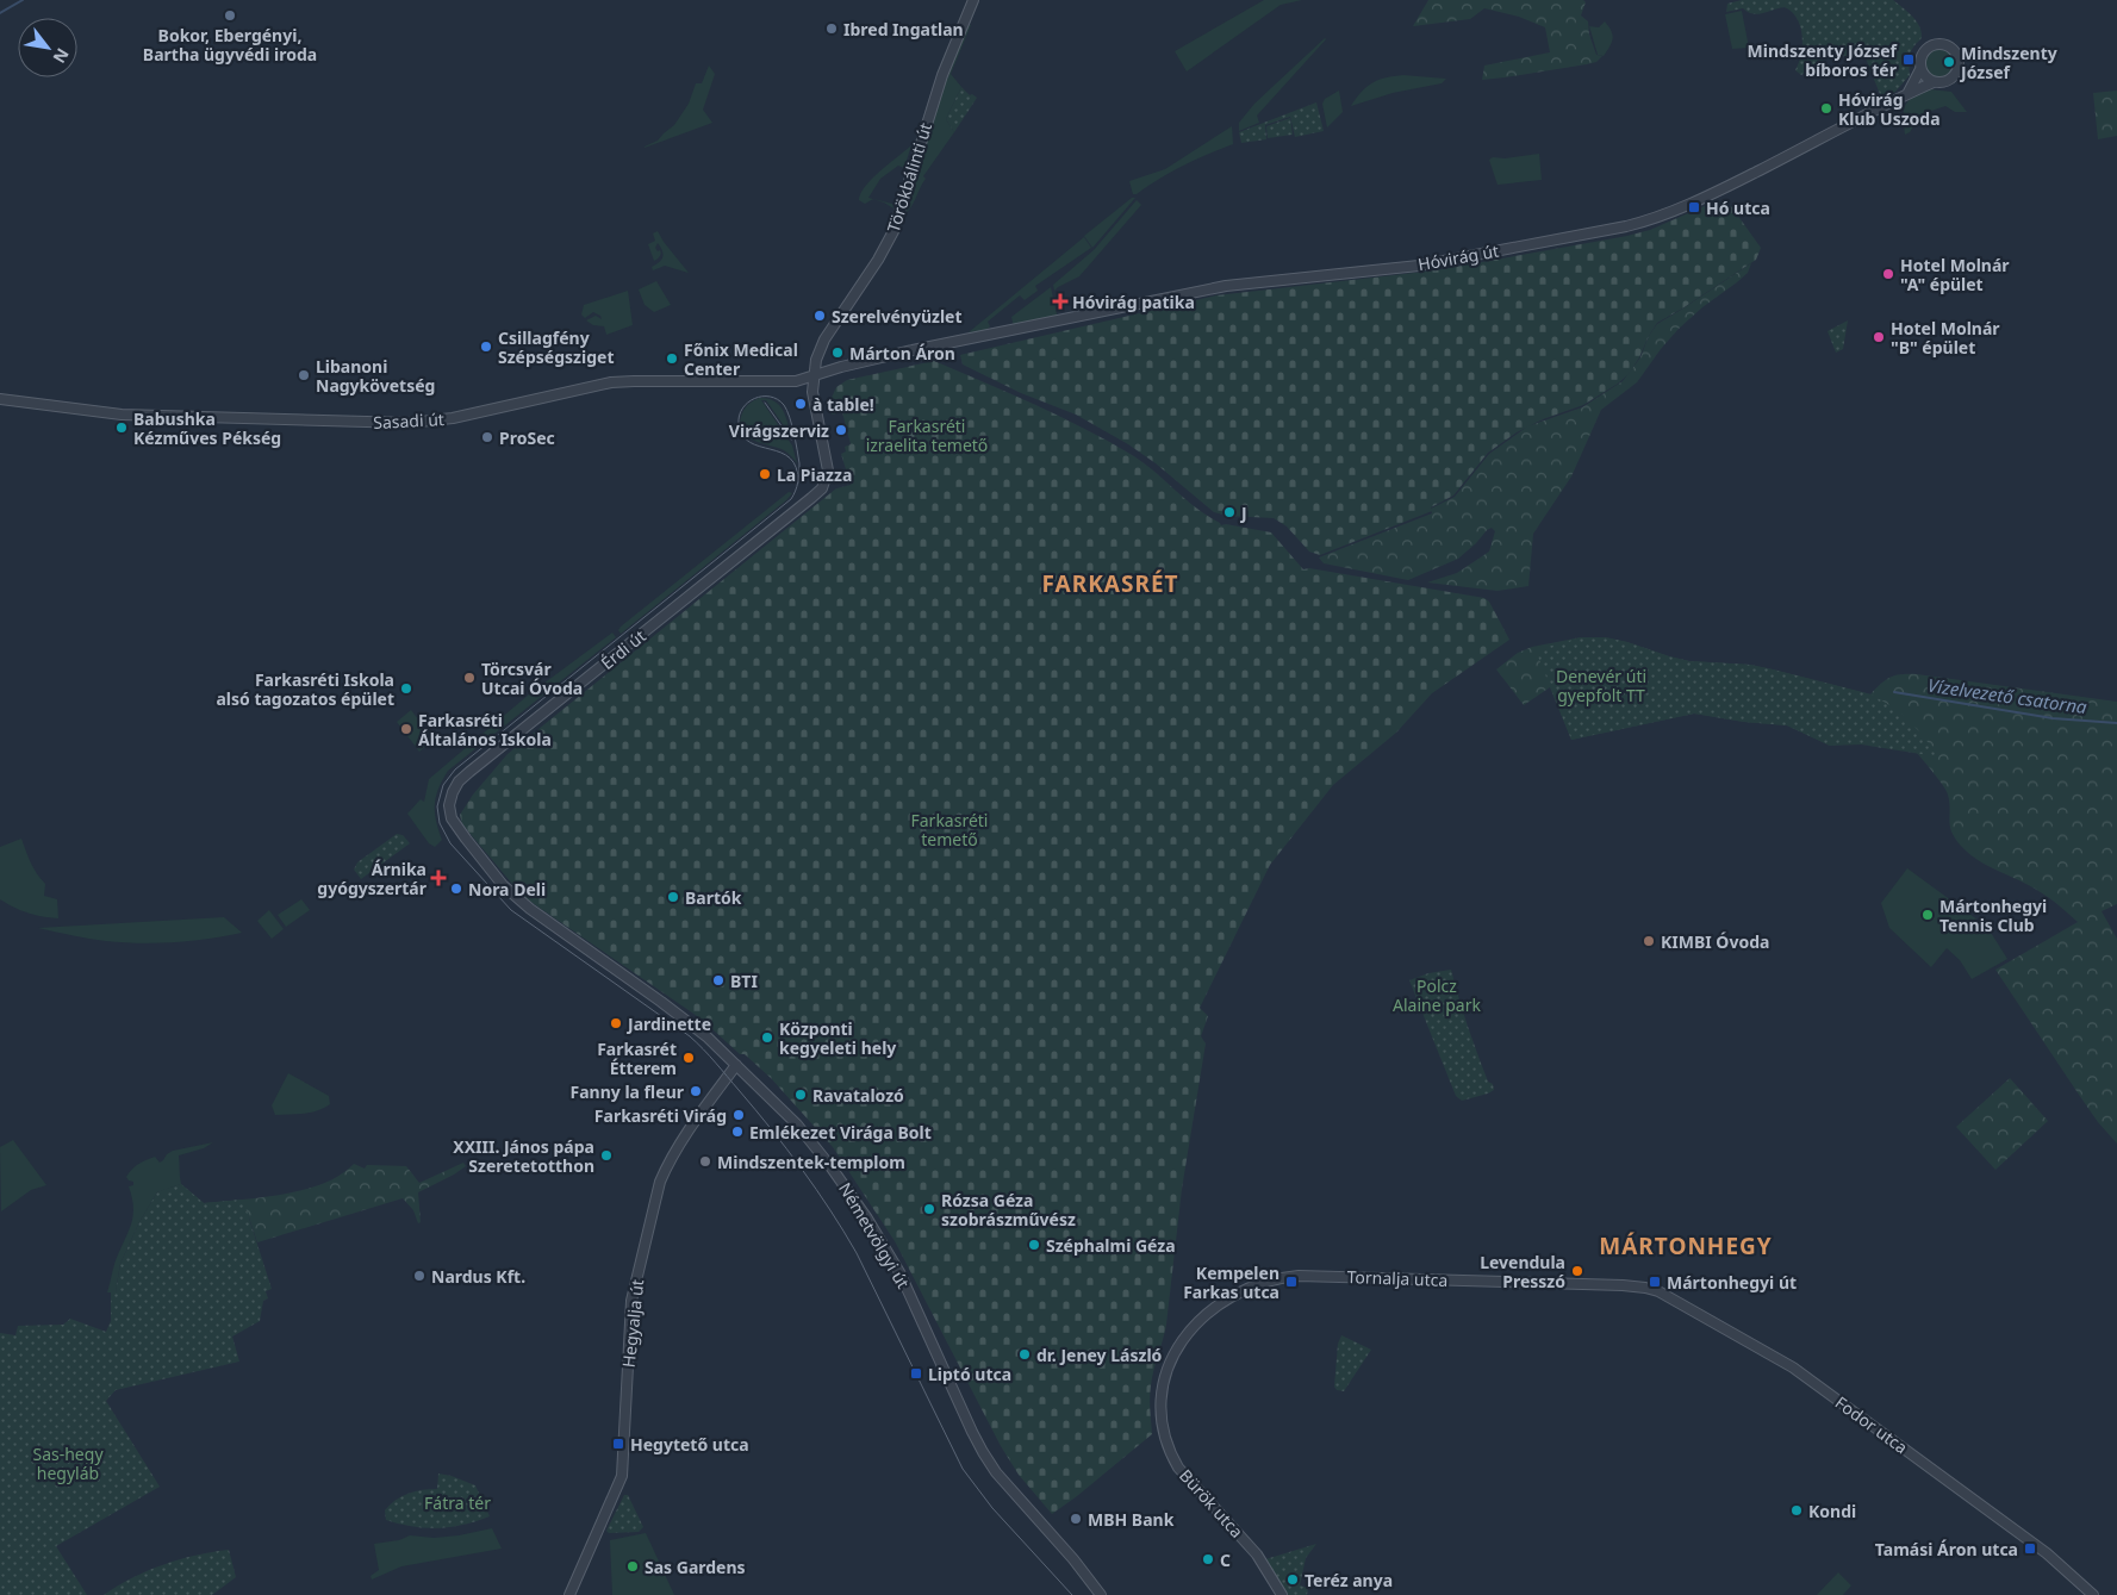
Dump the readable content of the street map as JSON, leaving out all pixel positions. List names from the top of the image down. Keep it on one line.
{"streets":{"street":["Törökbálinti út","Hóvirág út","Sasadi út","Érdi út","Németvölgyi út","Tornalja utca","Hegyalja út","Fodor utca","Bürök utca"]},"crossings":[["Törökbálinti út","Hóvirág út"],["Törökbálinti út","Sasadi út"],["Törökbálinti út","Érdi út"],["Hóvirág út","Sasadi út"],["Hóvirág út","Érdi út"],["Sasadi út","Érdi út"],["Érdi út","Németvölgyi út"],["Németvölgyi út","Hegyalja út"],["Tornalja utca","Fodor utca"],["Tornalja utca","Bürök utca"]],"districts":["FARKASRÉT","MÁRTONHEGY"],"water":["Vízelvezető csatorna"],"parks":["Farkasréti izraelita temető","Denevér úti gyepfolt TT","Farkasréti temető","Polcz Alaine park","Sas-hegy hegyláb","Fátra tér"],"places":{"other":["Bokor, Ebergényi, Bartha ügyvédi iroda","Ibred Ingatlan","Mindszenty József","Hóvirág Klub Uszoda","Hotel Molnár \"A\" épület","Szerelvényüzlet","Hotel Molnár \"B\" épület","Csillagfény Szépségsziget","Márton Áron","Főnix Medical Center","Libanoni Nagykövetség","à table!","Babushka Kézműves Pékség","Virágszerviz","ProSec","La Piazza","J","Törcsvár Utcai Óvoda","Farkasréti Iskola alsó tagozatos épület","Farkasréti Általános Iskola","Nora Deli","Bartók","Mártonhegyi Tennis Club","KIMBI Óvoda","BTI","Jardinette","Központi kegyeleti hely","Farkasrét Étterem","Fanny la fleur","Ravatalozó","Farkasréti Virág","Emlékezet Virága Bolt","XXIII. János pápa Szeretetotthon","Mindszentek-templom","Rózsa Géza szobrászművész","Széphalmi Géza","Levendula Presszó","Nardus Kft.","dr. Jeney László","Kondi","MBH Bank","C","Sas Gardens","Teréz anya"],"transit":["Mindszenty József bíboros tér","Hó utca","Kempelen Farkas utca","Mártonhegyi út","Liptó utca","Hegytető utca","Tamási Áron utca"],"health":["Hóvirág patika","Árnika gyógyszertár"]},"north":"bottom right"}
